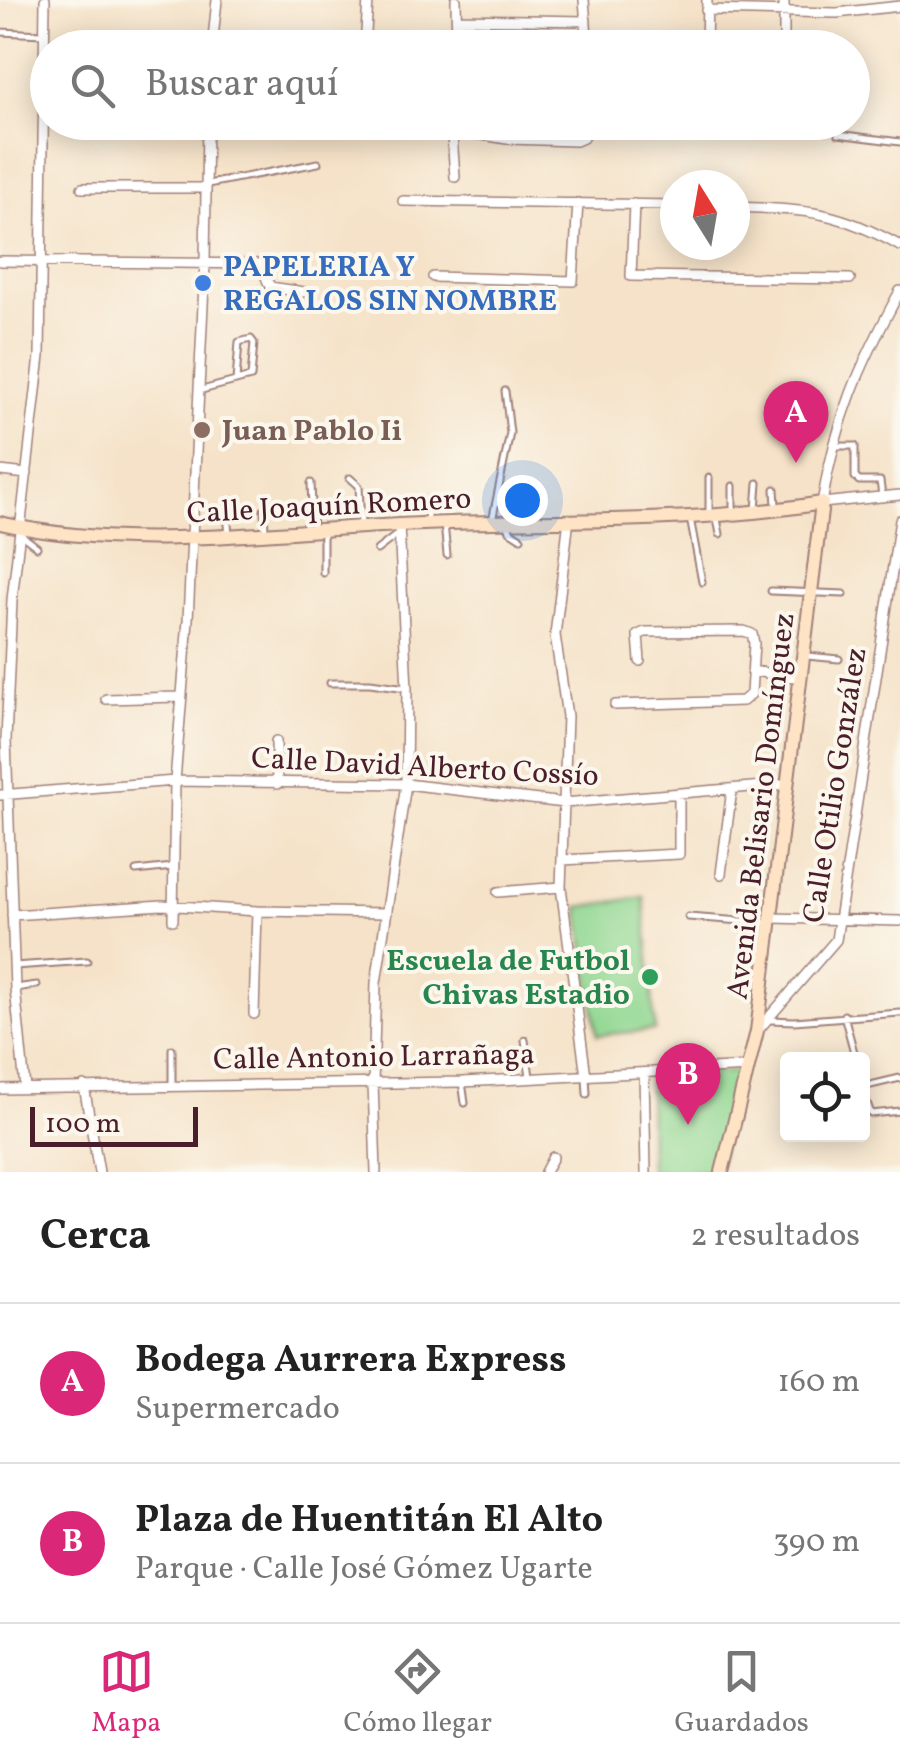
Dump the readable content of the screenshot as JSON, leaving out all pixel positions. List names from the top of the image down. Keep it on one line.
{"streets":{"street":["Calle Joaquín Romero","Calle David Alberto Cossío","Calle Otilio González","Avenida Belisario Domínguez","Calle Antonio Larrañaga"]},"crossings":[["Calle Joaquín Romero","Avenida Belisario Domínguez"],["Calle David Alberto Cossío","Avenida Belisario Domínguez"],["Calle Otilio González","Avenida Belisario Domínguez"],["Avenida Belisario Domínguez","Calle Antonio Larrañaga"]],"places":["PAPELERIA Y REGALOS SIN NOMBRE","Juan Pablo Ii","Escuela de Futbol Chivas Estadio"],"scale_bar":"100 m","north":"top","page":{"search":"Buscar aquí","pins":["A","B"],"scale":"100 m","heading":["Cerca","2 resultados"],"list":[{"mark":"A","name":"Bodega Aurrera Express","note":"Supermercado","value":"160 m"},{"mark":"B","name":"Plaza de Huentitán El Alto","note":"Parque · Calle José Gómez Ugarte","value":"390 m"}],"nav":["Mapa","Cómo llegar","Guardados"]}}
